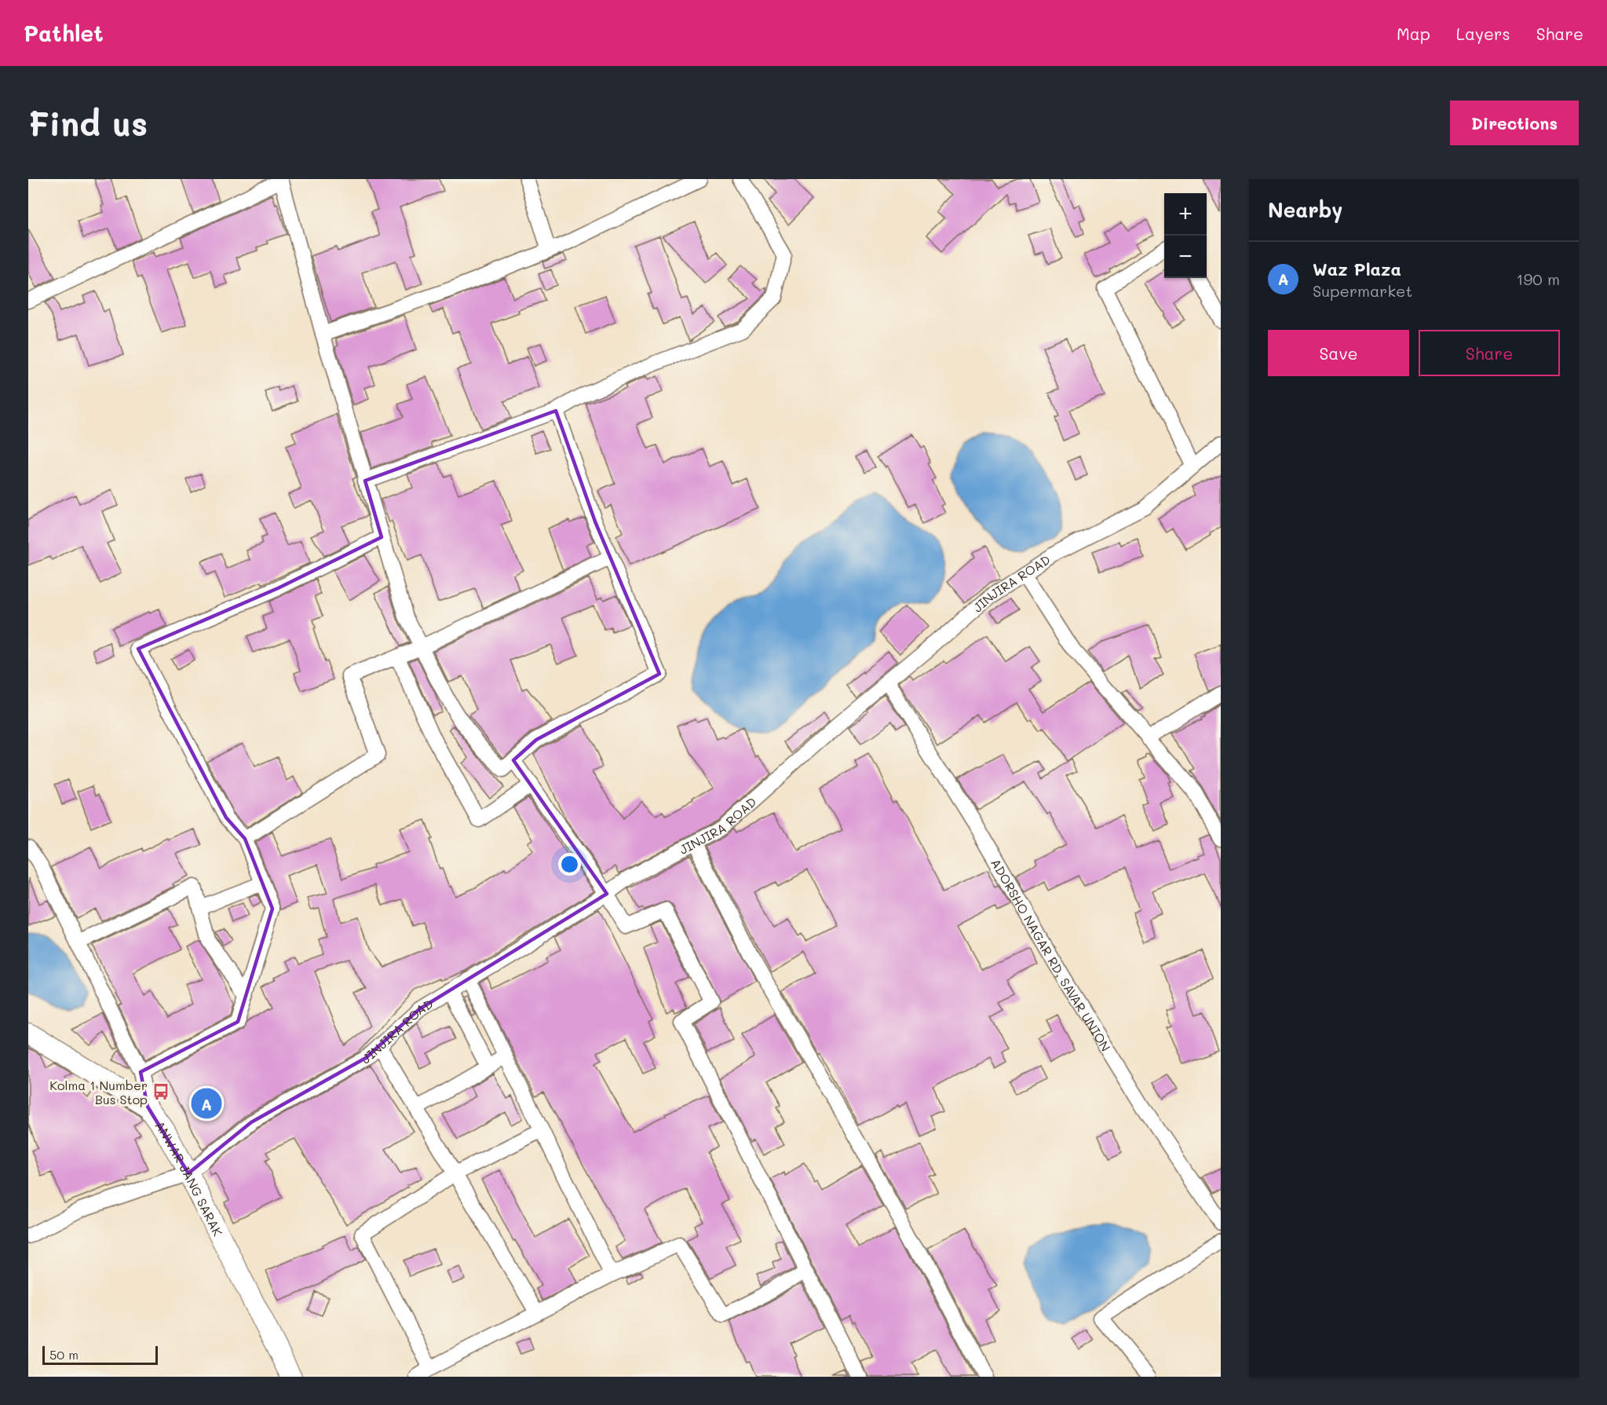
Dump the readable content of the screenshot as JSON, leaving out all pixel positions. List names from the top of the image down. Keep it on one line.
{"streets":{"main road":["ANWAR JANG SARAK"],"street":["JINJIRA ROAD","ADORSHO NAGAR RD, SAVAR UNION"]},"crossings":[["JINJIRA ROAD","ADORSHO NAGAR RD, SAVAR UNION"],["JINJIRA ROAD","ANWAR JANG SARAK"]],"places":{"bus stop":["Kolma 1 Number Bus Stop"]},"scale_bar":"50 m","page":{"header":"Pathlet","nav":["Map","Layers","Share"],"buttons":["Directions",["Save","Share"]],"title":"Find us","heading":"Nearby","map_buttons":["+","−"],"list":[{"mark":"A","name":"Waz Plaza","note":"Supermarket","value":"190 m"}],"pins":"A","scale":"50 m"}}
